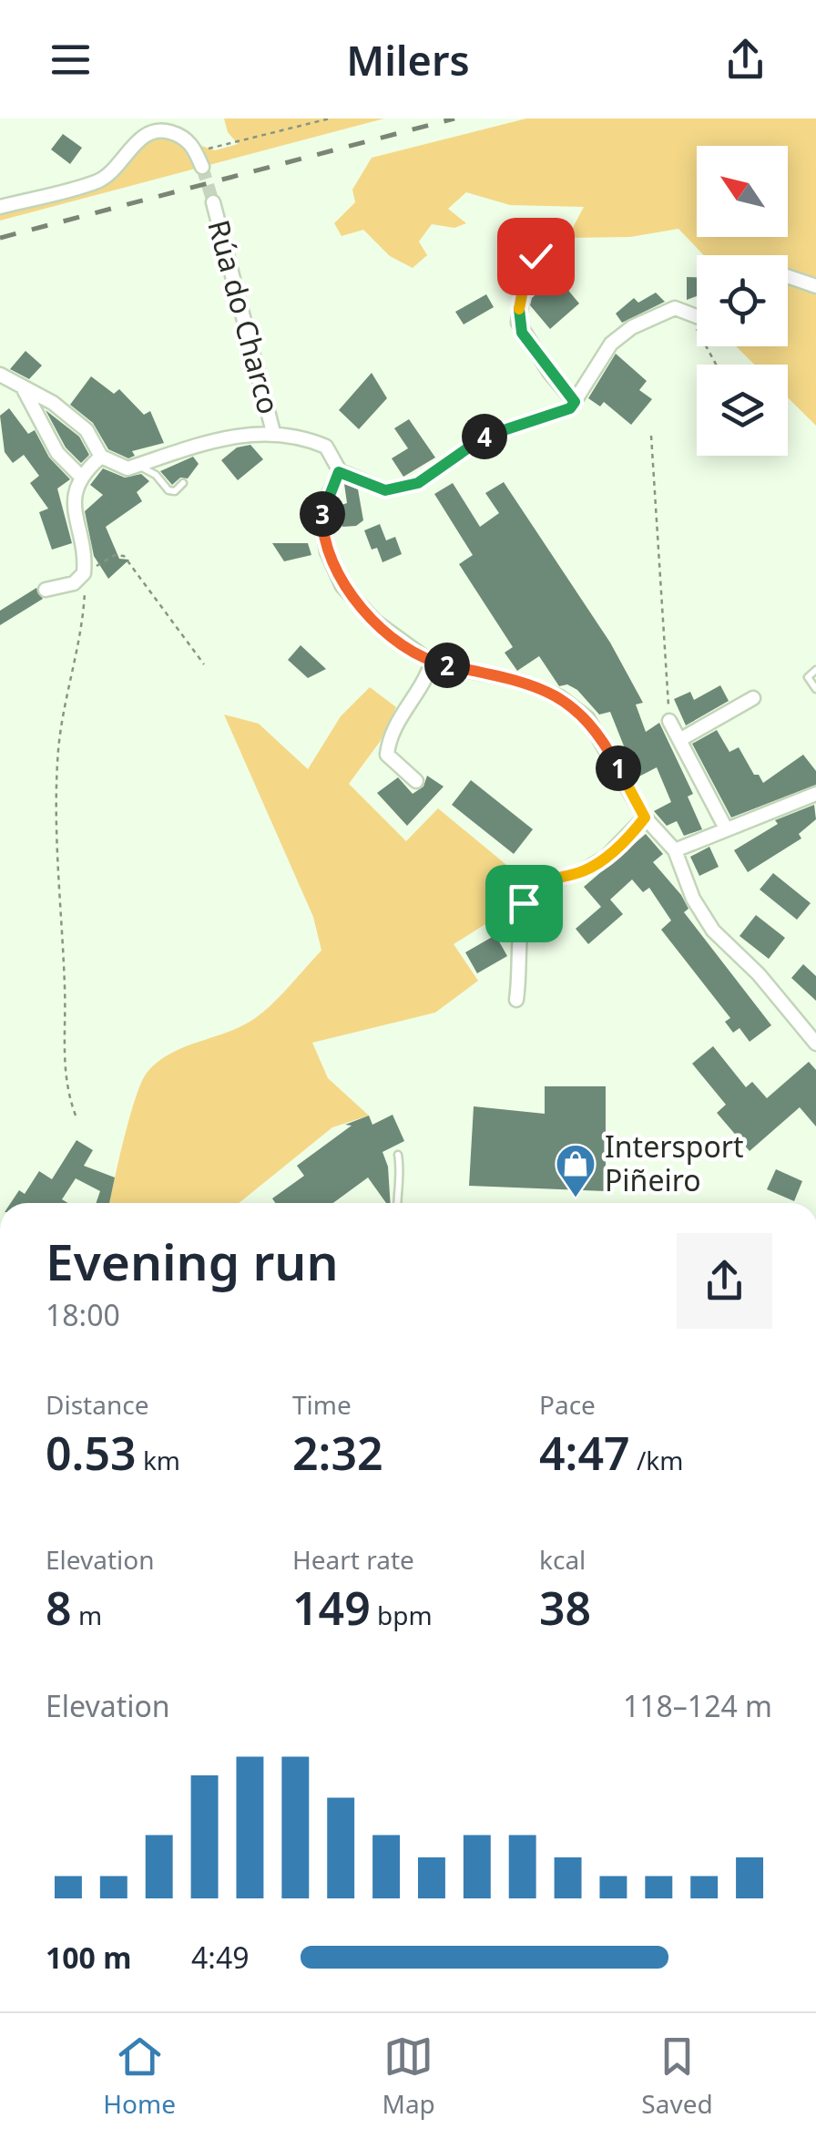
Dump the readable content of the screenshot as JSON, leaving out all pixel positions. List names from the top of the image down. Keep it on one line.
{"streets":{"street":["Rúa do Charco"]},"places":{"shop":["Intersport Piñeiro"]},"north":"top left","page":{"header":"Milers","pins":["4","3","2","1"],"heading":["Evening run","18:00"],"stats":[["Distance","0.53 km"],["Time","2:32"],["Pace","4:47 /km"],["Elevation","8 m"],["Heart rate","149 bpm"],["kcal","38"]],"chart":["Elevation","118–124 m"],"list":[{"name":"100 m","note":"4:49"}],"tabs":["Home","Map","Saved"]}}
